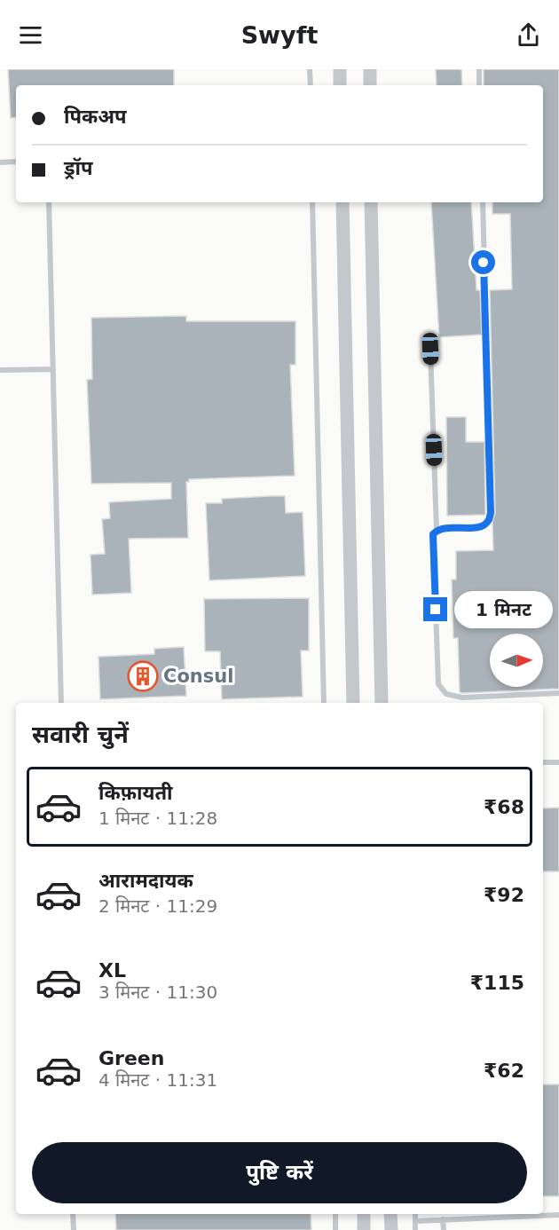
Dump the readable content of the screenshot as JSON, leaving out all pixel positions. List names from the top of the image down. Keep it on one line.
{"places":{"building":["Consul"]},"north":"right","page":{"header":"Swyft","banner":["पिकअप","ड्रॉप"],"bubble":"1 मिनट","heading":"सवारी चुनें","list":[{"name":"किफ़ायती","note":"1 मिनट · 11:28","value":"₹68"},{"name":"आरामदायक","note":"2 मिनट · 11:29","value":"₹92"},{"name":"XL","note":"3 मिनट · 11:30","value":"₹115"},{"name":"Green","note":"4 मिनट · 11:31","value":"₹62"}],"buttons":"पुष्टि करें"}}
